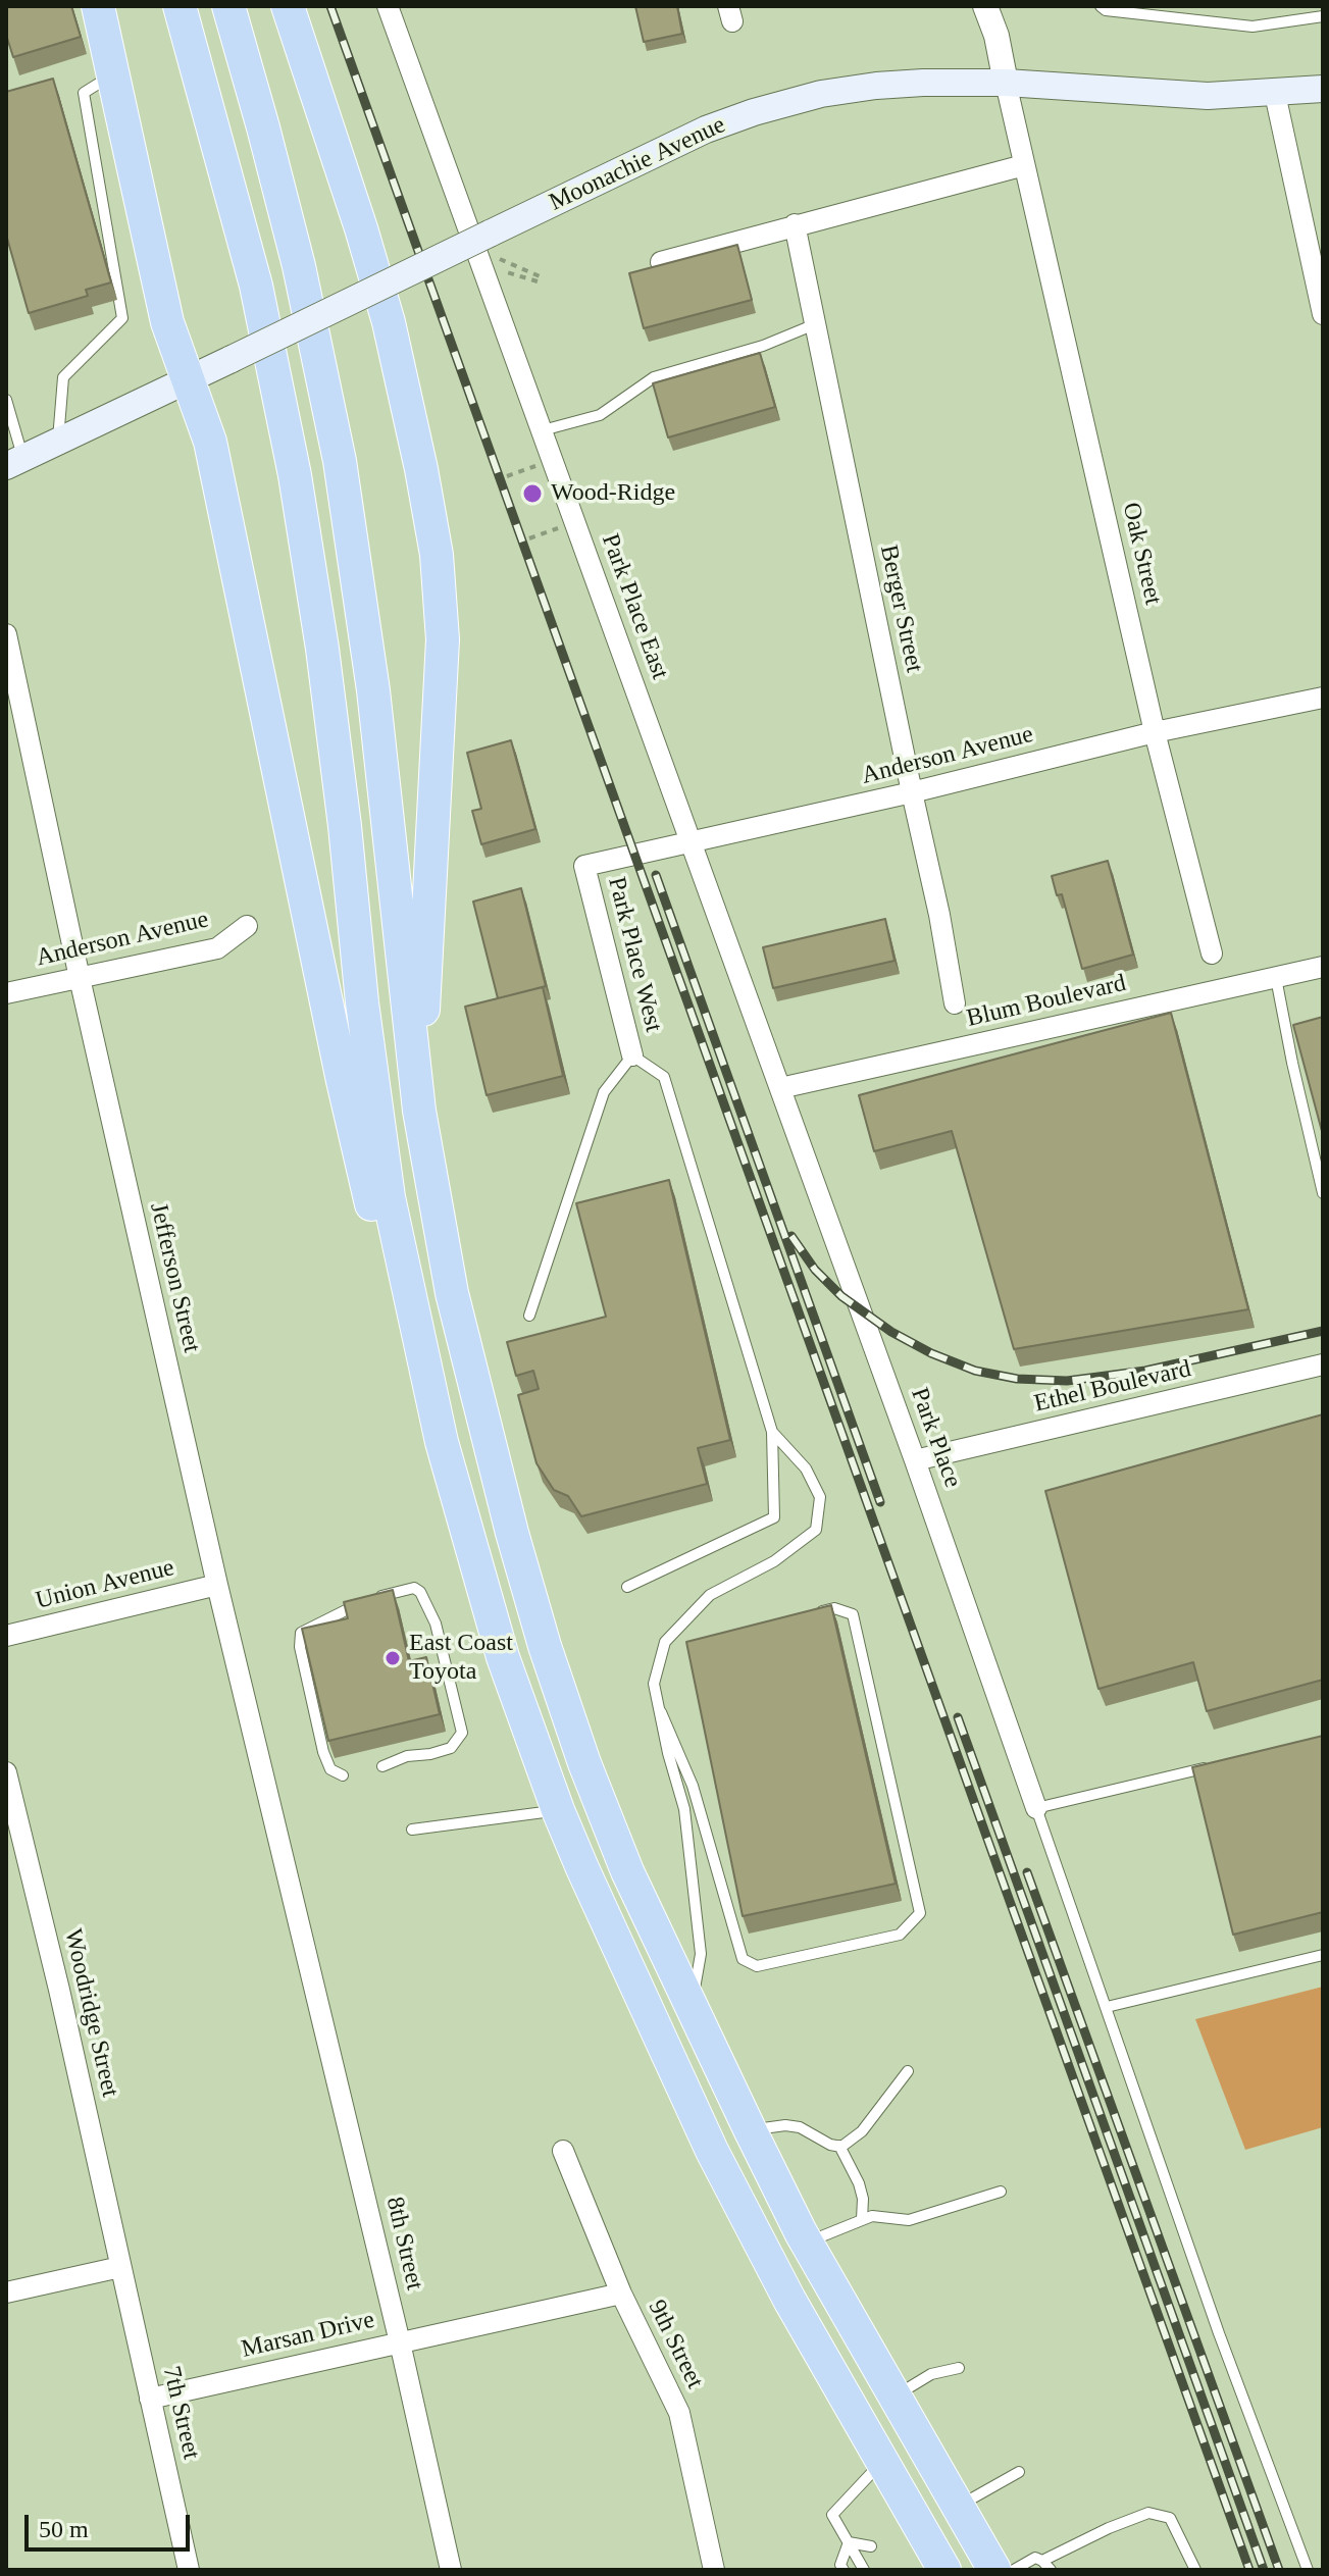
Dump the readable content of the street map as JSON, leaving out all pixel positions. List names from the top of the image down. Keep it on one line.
{"streets":{"main road":["Moonachie Avenue"],"street":["Oak Street","Park Place East","Berger Street","Anderson Avenue","Park Place West","Blum Boulevard","Jefferson Street","Ethel Boulevard","Park Place","Union Avenue","Woodridge Street","8th Street","Marsan Drive","9th Street","7th Street"]},"crossings":[["Moonachie Avenue","Oak Street"],["Oak Street","Anderson Avenue"],["Park Place East","Anderson Avenue"],["Park Place East","Blum Boulevard"],["Park Place East","Park Place"],["Berger Street","Anderson Avenue"],["Anderson Avenue","Park Place West"],["Anderson Avenue","Jefferson Street"],["Blum Boulevard","Park Place"],["Jefferson Street","Union Avenue"],["Jefferson Street","8th Street"],["Ethel Boulevard","Park Place"],["Woodridge Street","7th Street"],["8th Street","Marsan Drive"],["Marsan Drive","9th Street"],["Marsan Drive","7th Street"]],"places":["Wood-Ridge","East Coast Toyota"],"scale_bar":"50 m"}
